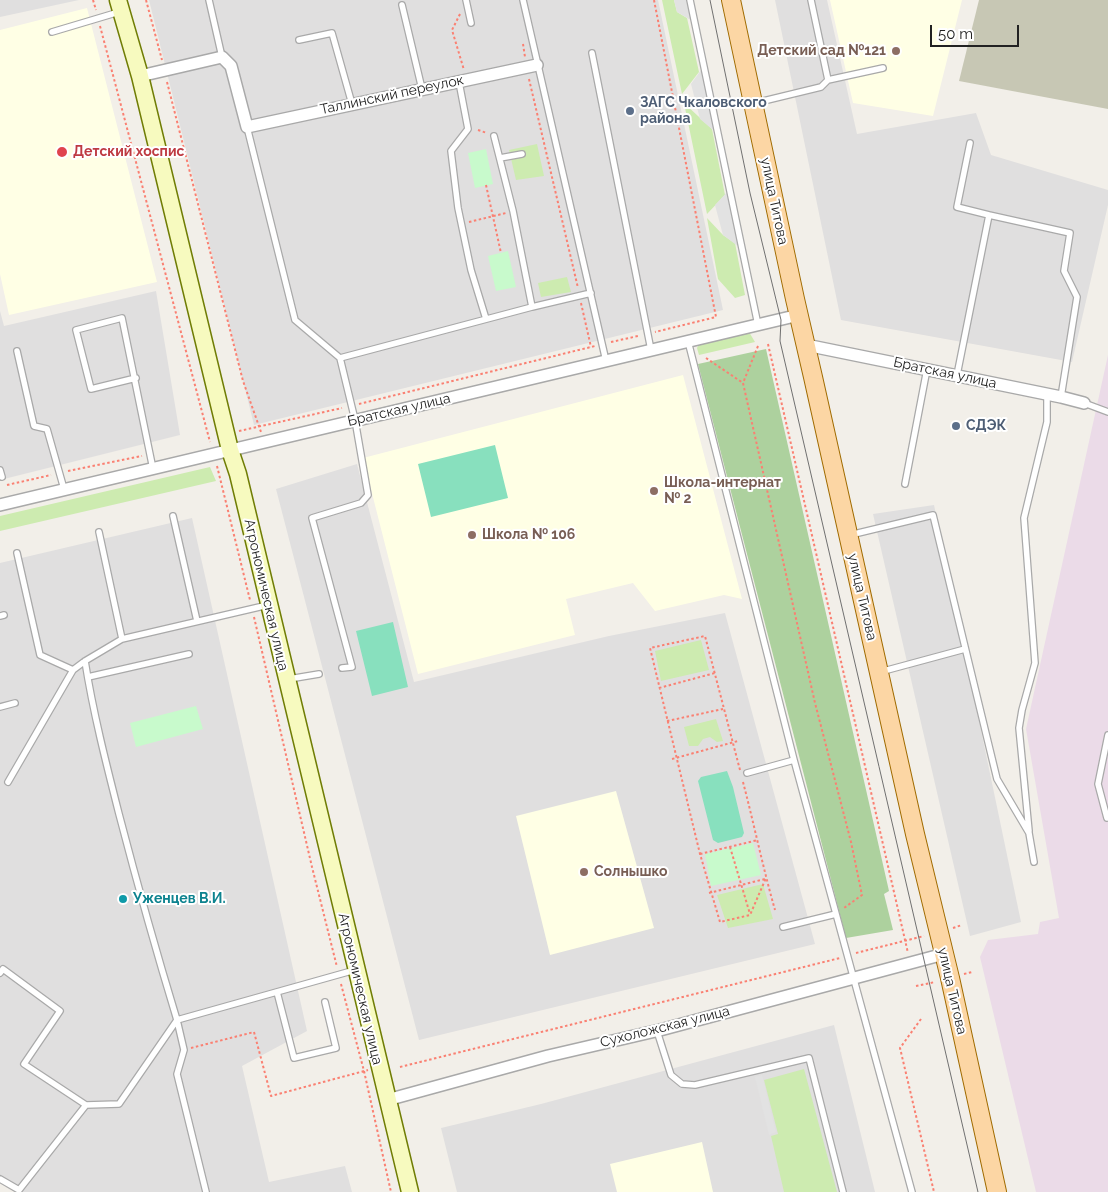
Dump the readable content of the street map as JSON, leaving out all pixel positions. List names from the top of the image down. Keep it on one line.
{"streets":{"main road":["улица Титова"],"street":["Таллинский переулок","Братская улица","Агрономическая улица","Сухоложская улица"]},"crossings":[["улица Титова","Братская улица"],["улица Титова","Сухоложская улица"],["Братская улица","Агрономическая улица"],["Агрономическая улица","Сухоложская улица"]],"places":["Детский сад №121","ЗАГС Чкаловского района","Детский хоспис","СДЭК","Школа-интернат № 2","Школа № 106","Солнышко","Уженцев В.И."],"scale_bar":"50 m"}
